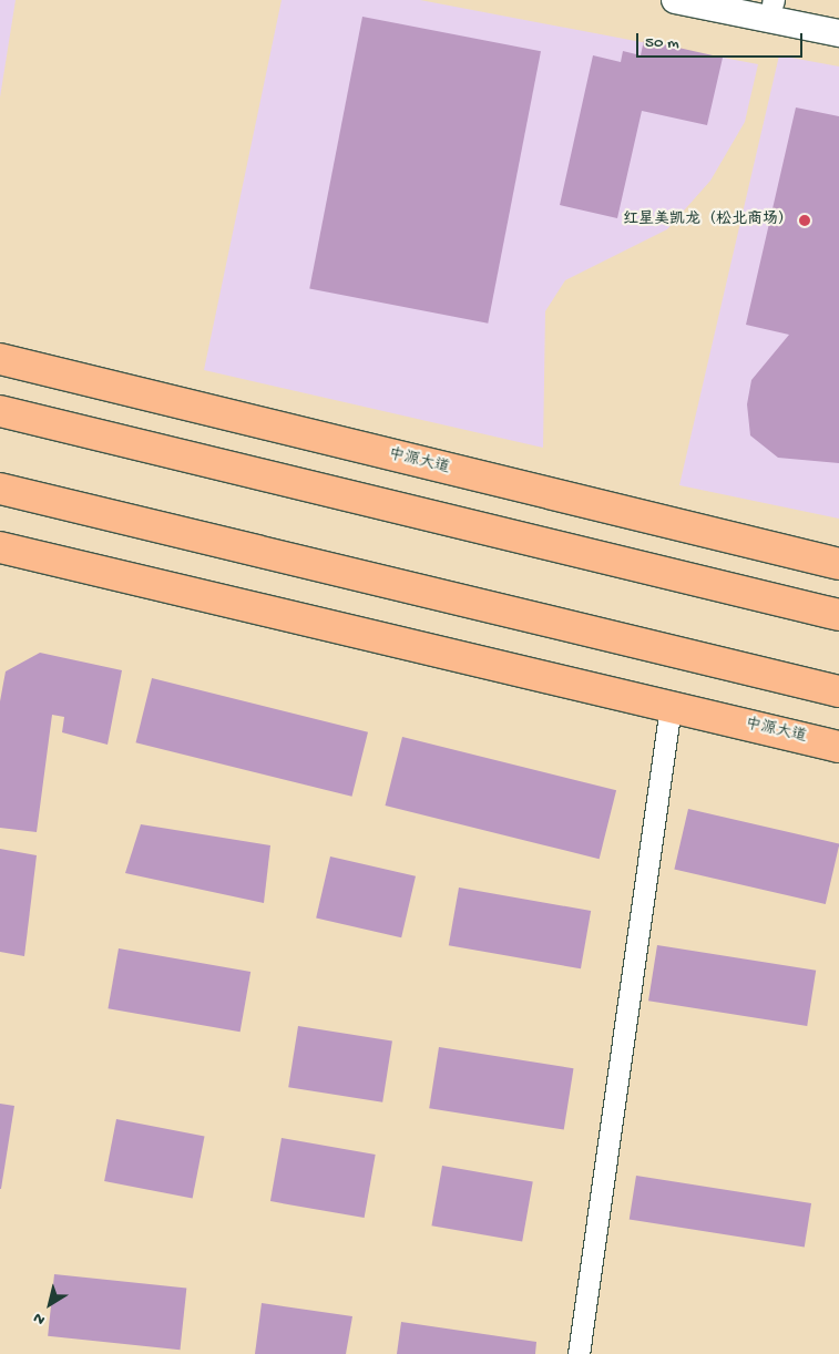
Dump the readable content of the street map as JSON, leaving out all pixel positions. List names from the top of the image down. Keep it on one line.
{"streets":{"highway":["中源大道"]},"places":["红星美凯龙（松北商场）"],"scale_bar":"50 m","north":"bottom left"}
